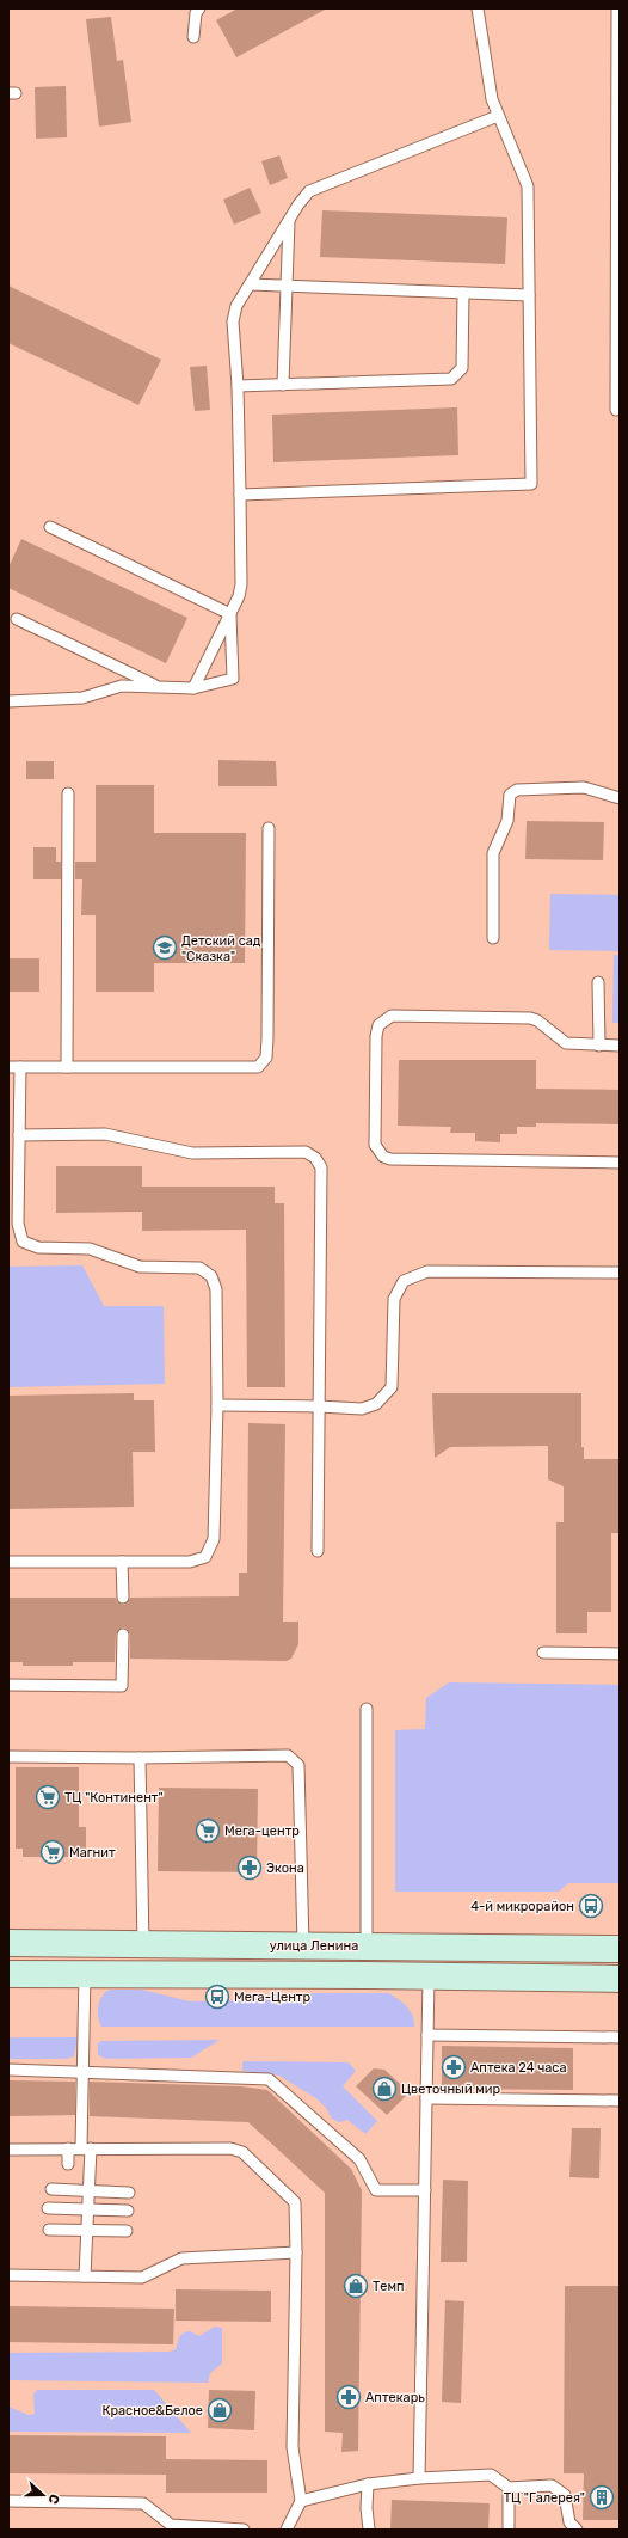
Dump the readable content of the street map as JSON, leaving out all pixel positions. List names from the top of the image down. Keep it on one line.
{"streets":{"main road":["улица Ленина"]},"places":{"school or university":["Детский сад \"Сказка\""],"supermarket":["ТЦ \"Континент\"","Мега-центр","Магнит"],"pharmacy":["Экона","Аптека 24 часа","Аптекарь"],"bus stop":["4-й микрорайон","Мега-Центр"],"shop":["Цветочный мир","Темп","Красное&Белое"],"building":["ТЦ \"Галерея\""]},"north":"right"}
